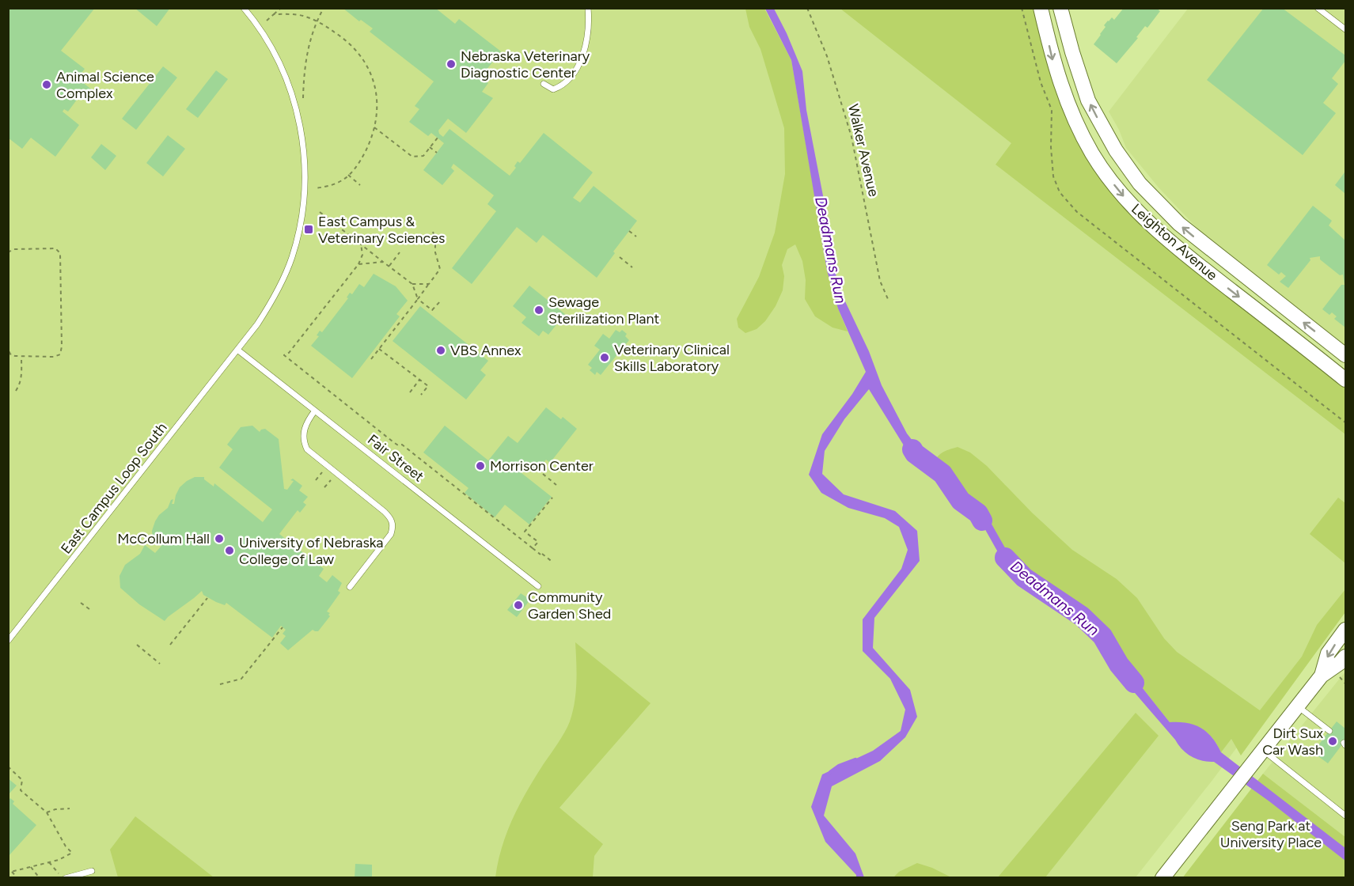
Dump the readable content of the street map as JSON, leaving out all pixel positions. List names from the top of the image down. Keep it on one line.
{"streets":{"main road":["Leighton Avenue"],"lane":["Fair Street","East Campus Loop South"],"path":["Walker Avenue"]},"crossings":[["Fair Street","East Campus Loop South"]],"water":["Deadmans Run"],"parks":["Seng Park at University Place"],"places":{"other":["Nebraska Veterinary Diagnostic Center","Animal Science Complex","Sewage Sterilization Plant","VBS Annex","Veterinary Clinical Skills Laboratory","Morrison Center","McCollum Hall","University of Nebraska College of Law","Community Garden Shed","Dirt Sux Car Wash"],"transit":["East Campus & Veterinary Sciences"]}}
